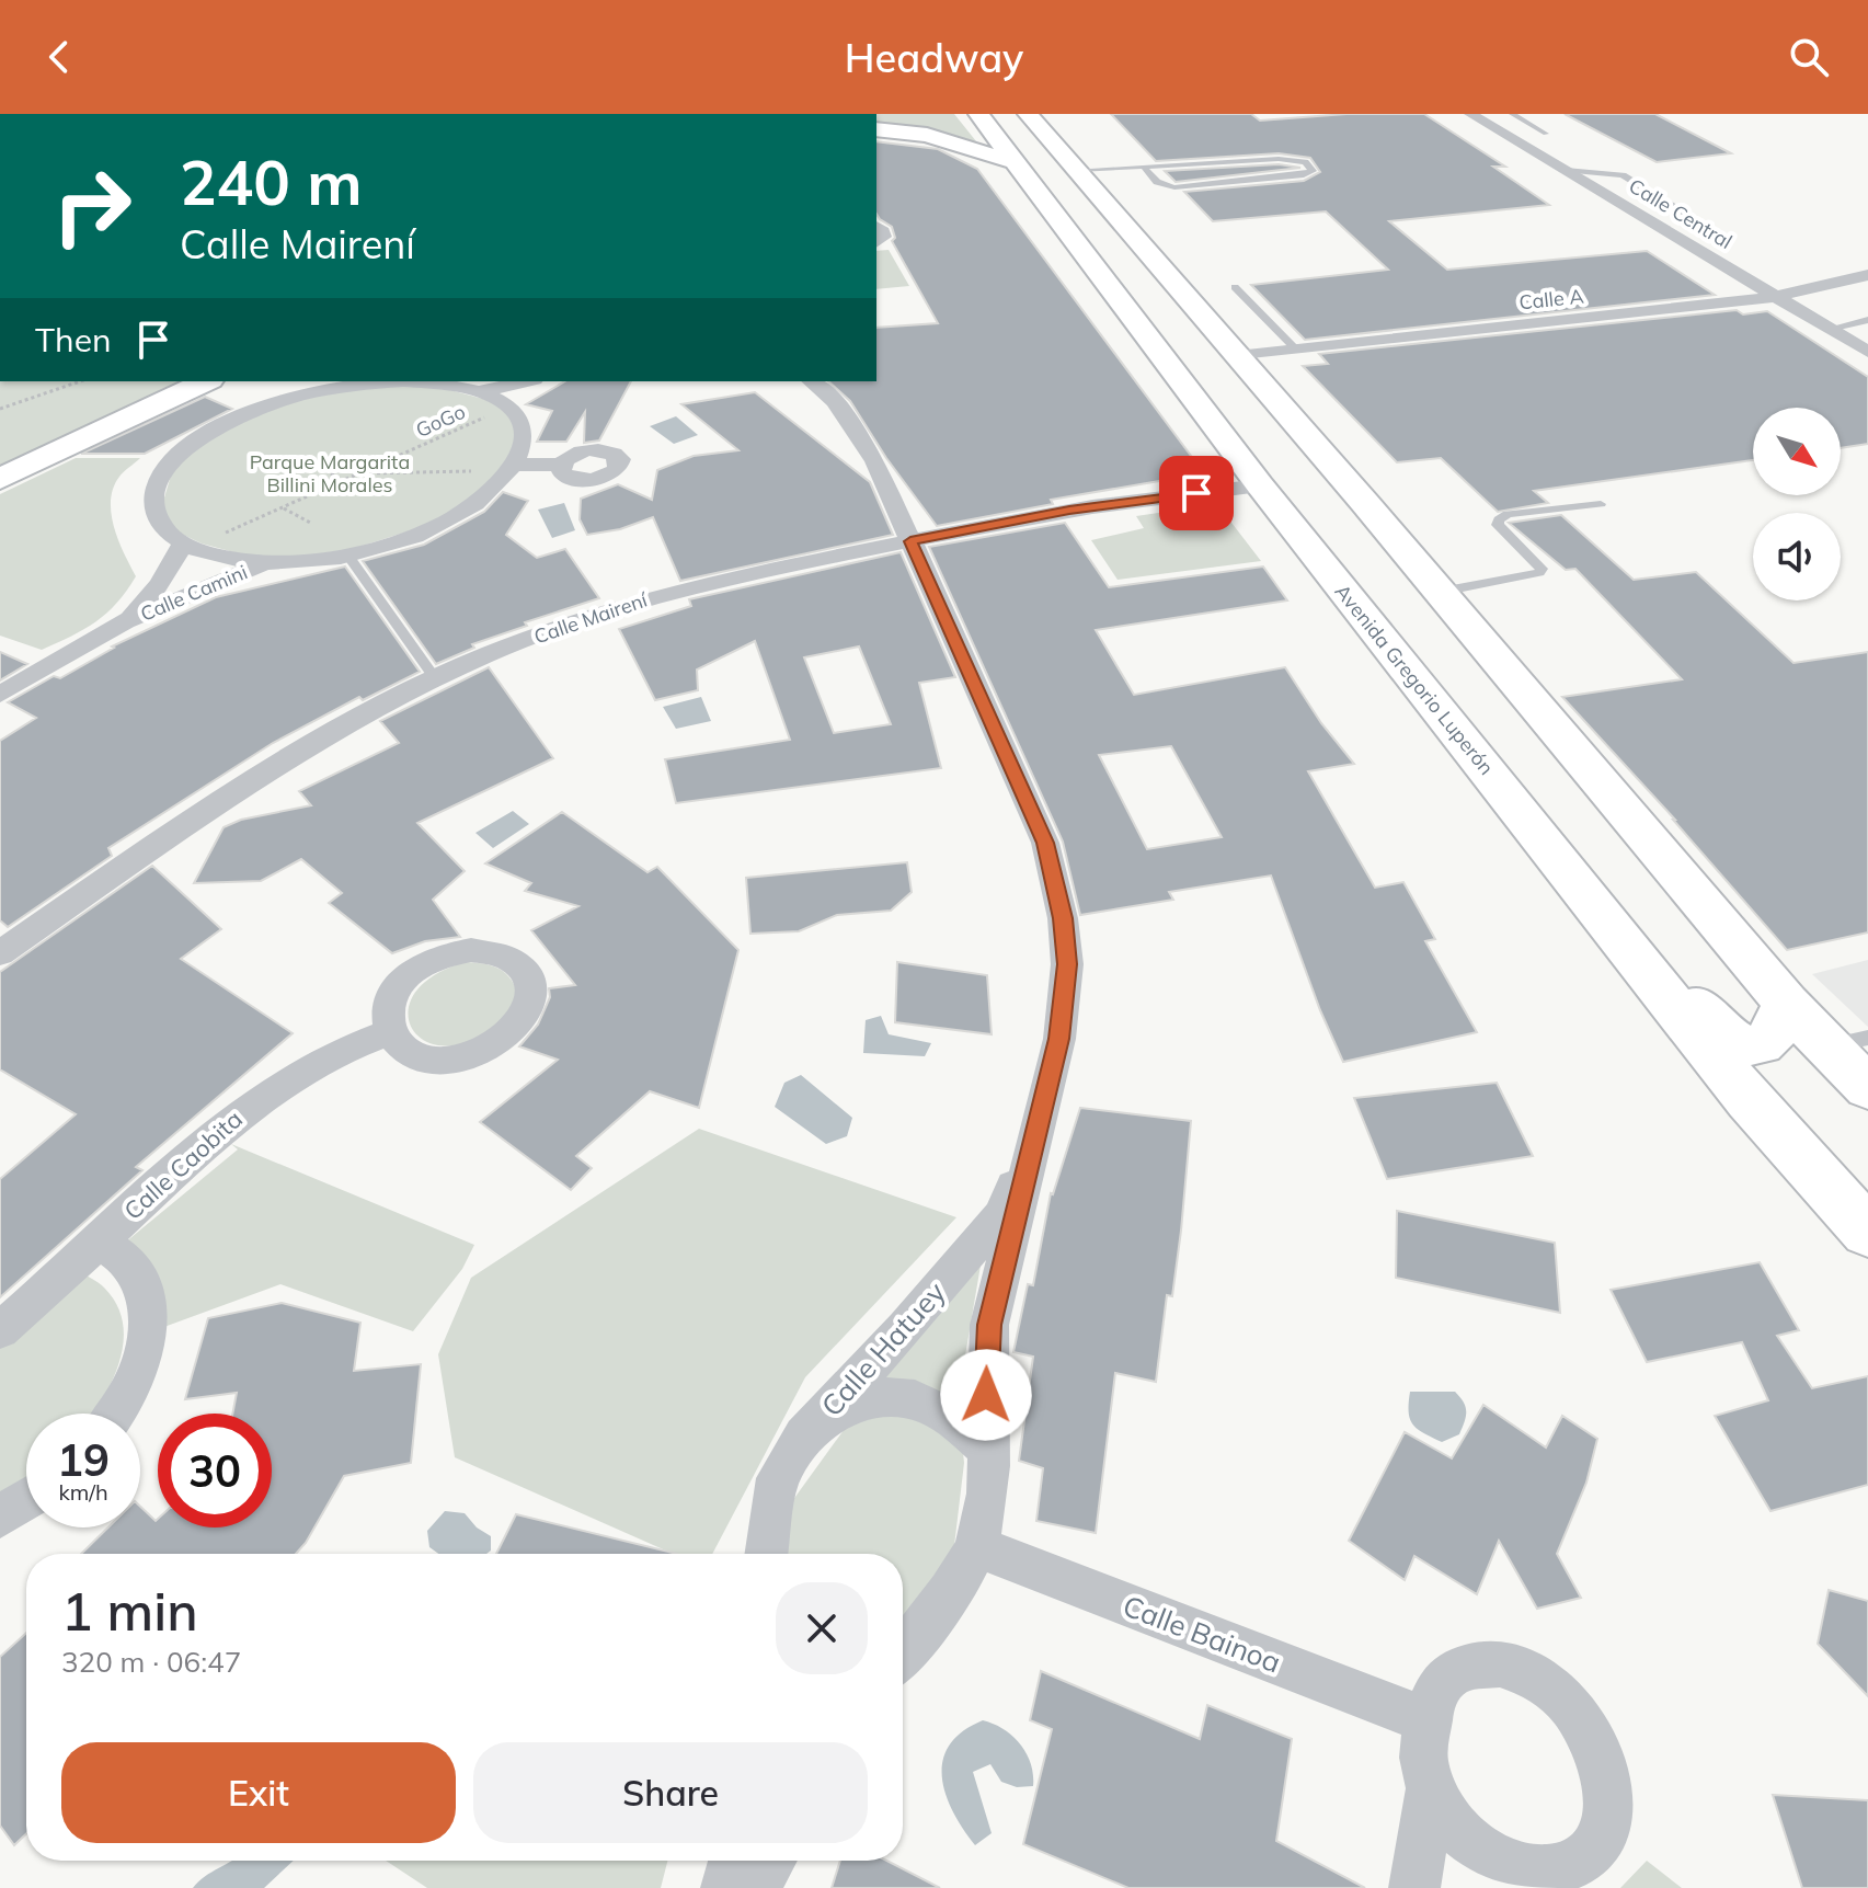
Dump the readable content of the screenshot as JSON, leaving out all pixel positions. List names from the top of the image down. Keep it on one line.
{"streets":{"main road":["Avenida Gregorio Luperón"],"street":["Calle Central","Calle A","Calle Camini","Calle Mairení","Calle Caobita","Calle Hatuey","Calle Bainoa"],"path":["GoGo"]},"crossings":[["Calle Central","Calle A"],["Calle Mairení","Avenida Gregorio Luperón"],["Calle Mairení","Calle Hatuey"],["Calle Hatuey","Calle Bainoa"]],"parks":["Parque Margarita Billini Morales"],"north":"bottom right","page":{"header":"Headway","turn":["240 m","Calle Mairení"],"then":"Then","speed":"19 km/h","limit":"30","heading":["1 min","320 m · 06:47"],"buttons":["Exit","Share"]}}
